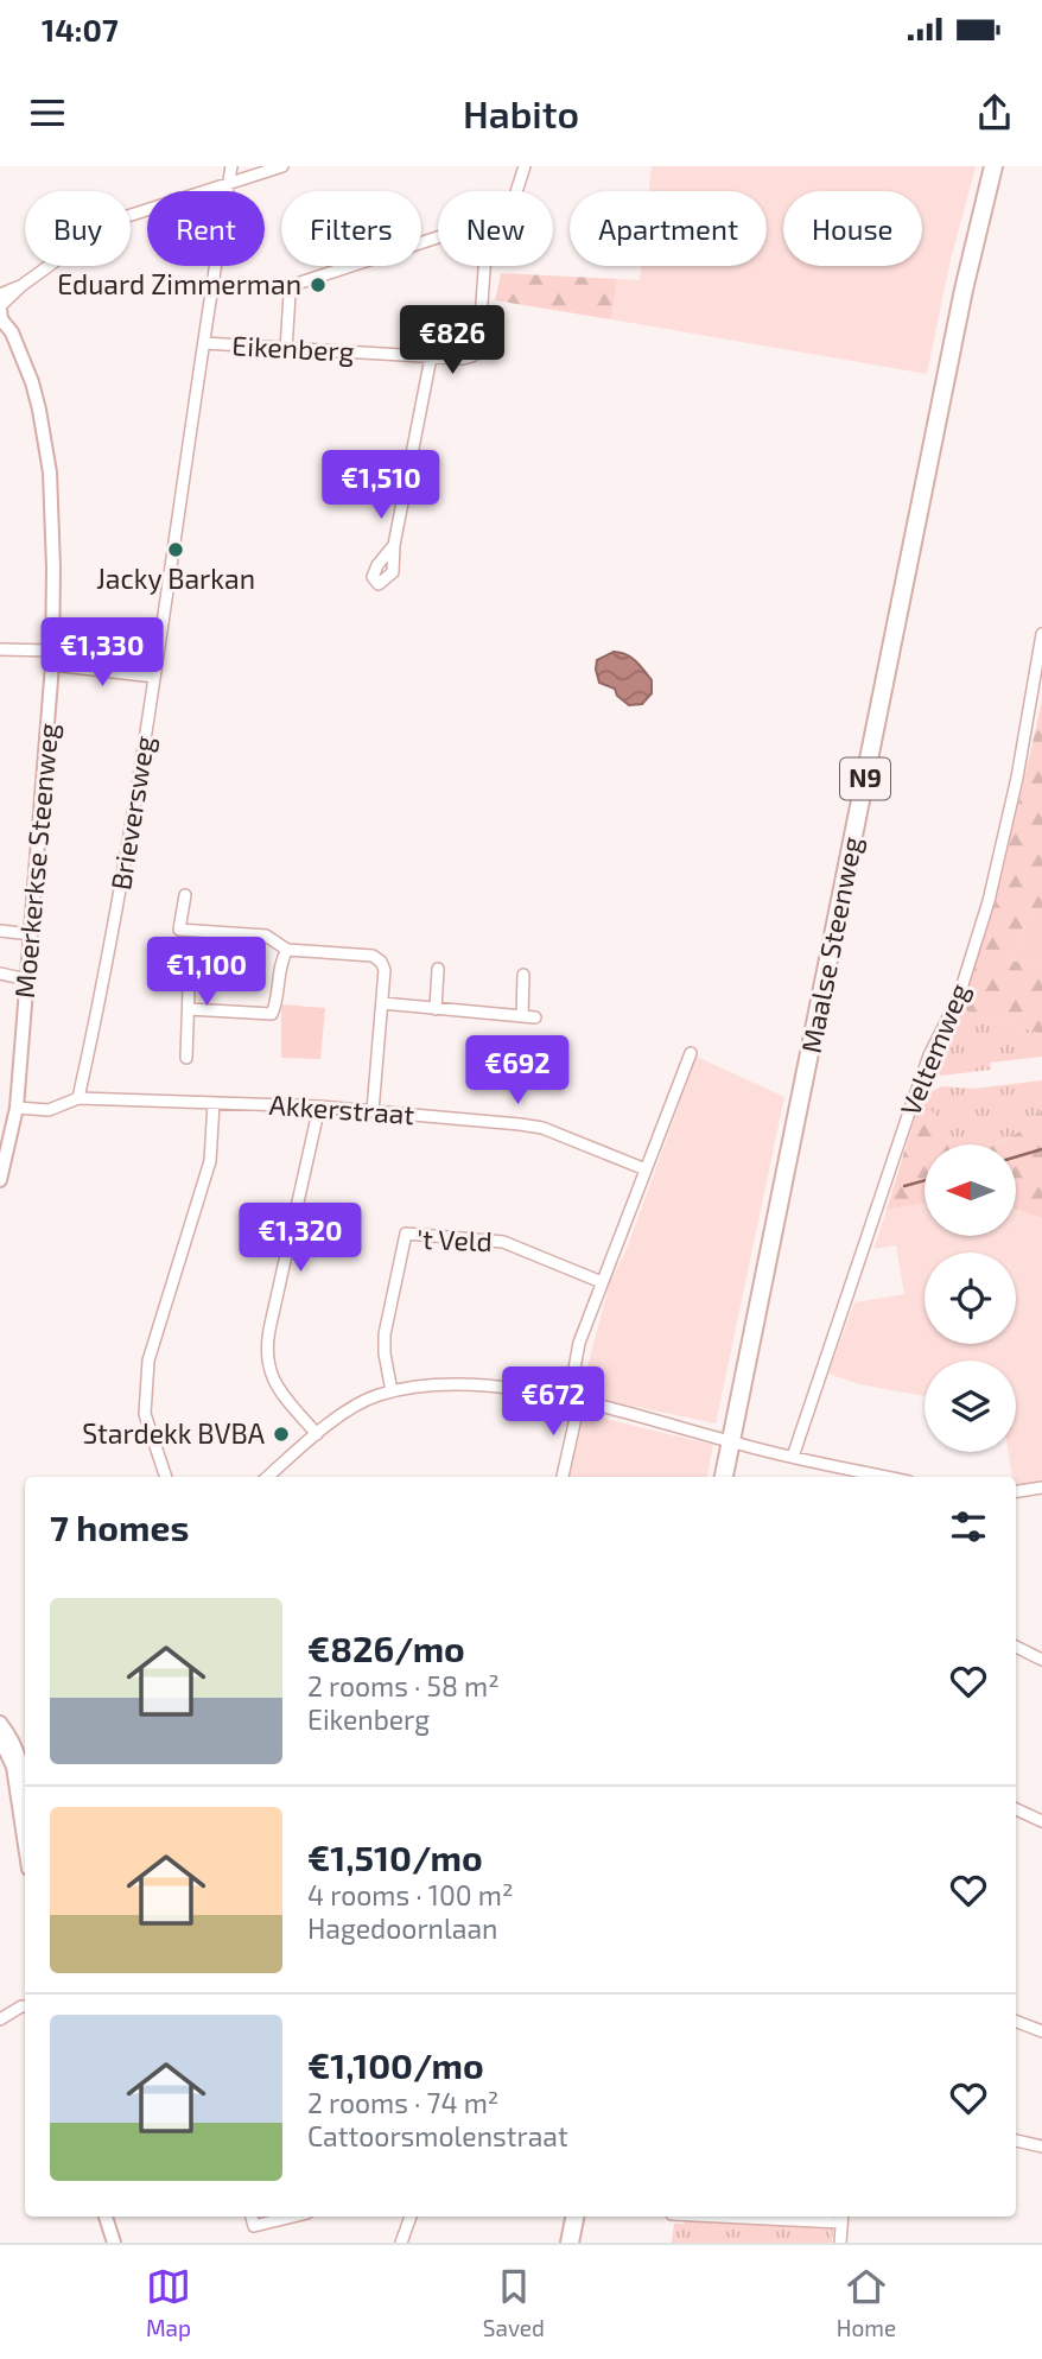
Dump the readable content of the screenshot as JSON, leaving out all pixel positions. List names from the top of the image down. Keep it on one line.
{"streets":{"main road":["N9","Maalse Steenweg"],"street":["Eikenberg","Brieversweg","Moerkerkse Steenweg","Veltemweg","Akkerstraat","'t Veld"]},"crossings":[["Eikenberg","Brieversweg"],["Brieversweg","Akkerstraat"]],"places":["Eduard Zimmerman","Jacky Barkan","Stardekk BVBA"],"north":"left","page":{"status":"14:07","header":"Habito","chip":["Buy","Rent","Filters","New","Apartment","House"],"price":["€826","€1,510","€1,330","€1,100","€692","€1,320","€672"],"heading":"7 homes","list":[{"name":"€826/mo","note":"2 rooms · 58 m² · Eikenberg"},{"name":"€1,510/mo","note":"4 rooms · 100 m² · Hagedoornlaan"},{"name":"€1,100/mo","note":"2 rooms · 74 m² · Cattoorsmolenstraat"}],"tabs":["Map","Saved","Home"]}}
